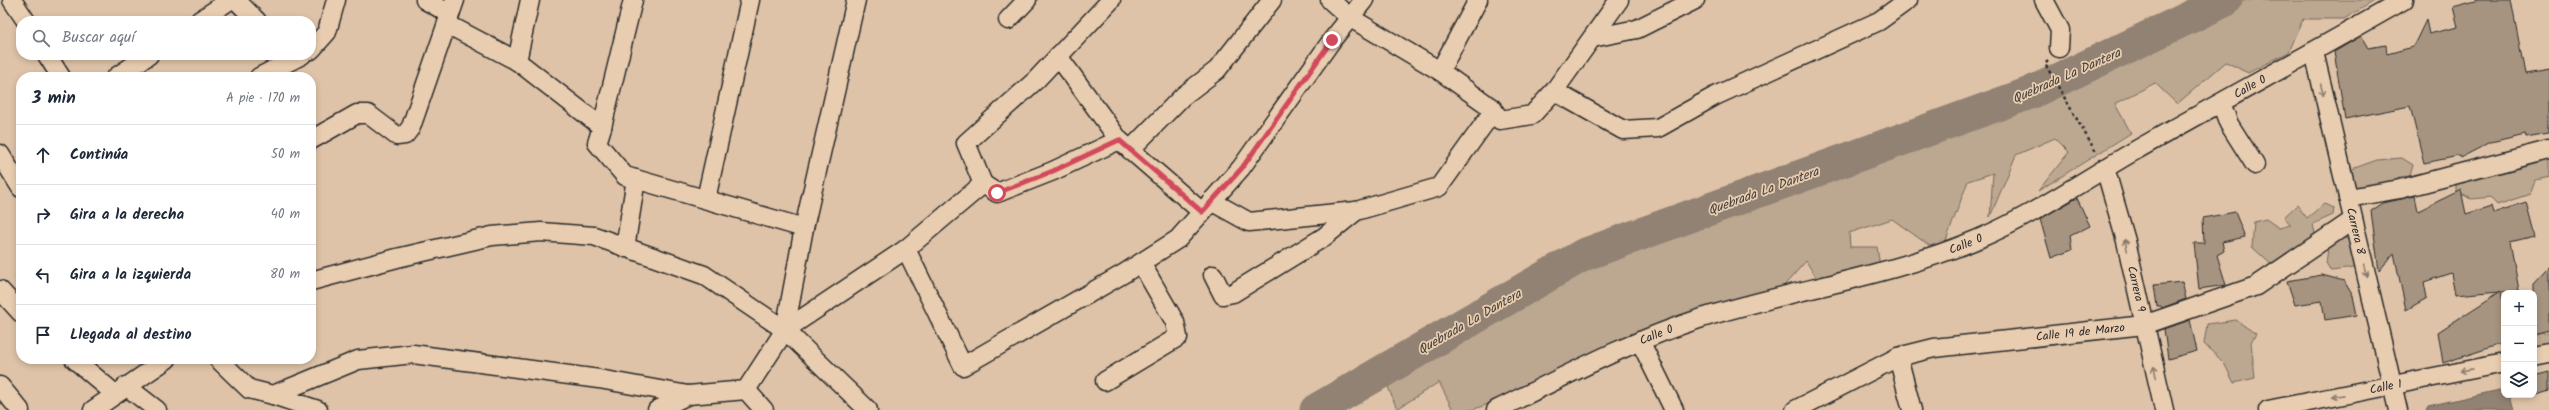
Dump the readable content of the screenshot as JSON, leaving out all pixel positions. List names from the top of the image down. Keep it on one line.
{"streets":{"street":["Calle 0","Carrera 8","Carrera 9","Calle 19 de Marzo","Calle 1"]},"crossings":[["Calle 0","Carrera 8"],["Calle 0","Carrera 9"],["Carrera 8","Calle 19 de Marzo"],["Carrera 8","Calle 1"],["Carrera 9","Calle 19 de Marzo"]],"one_way":["Carrera 8","Carrera 9","Calle 1"],"water":["Quebrada La Dantera"],"page":{"search":"Buscar aquí","heading":["3 min","A pie · 170 m"],"list":[["Continúa","50 m"],["Gira a la derecha","40 m"],["Gira a la izquierda","80 m"],"Llegada al destino"],"map_buttons":["+","−"]}}
